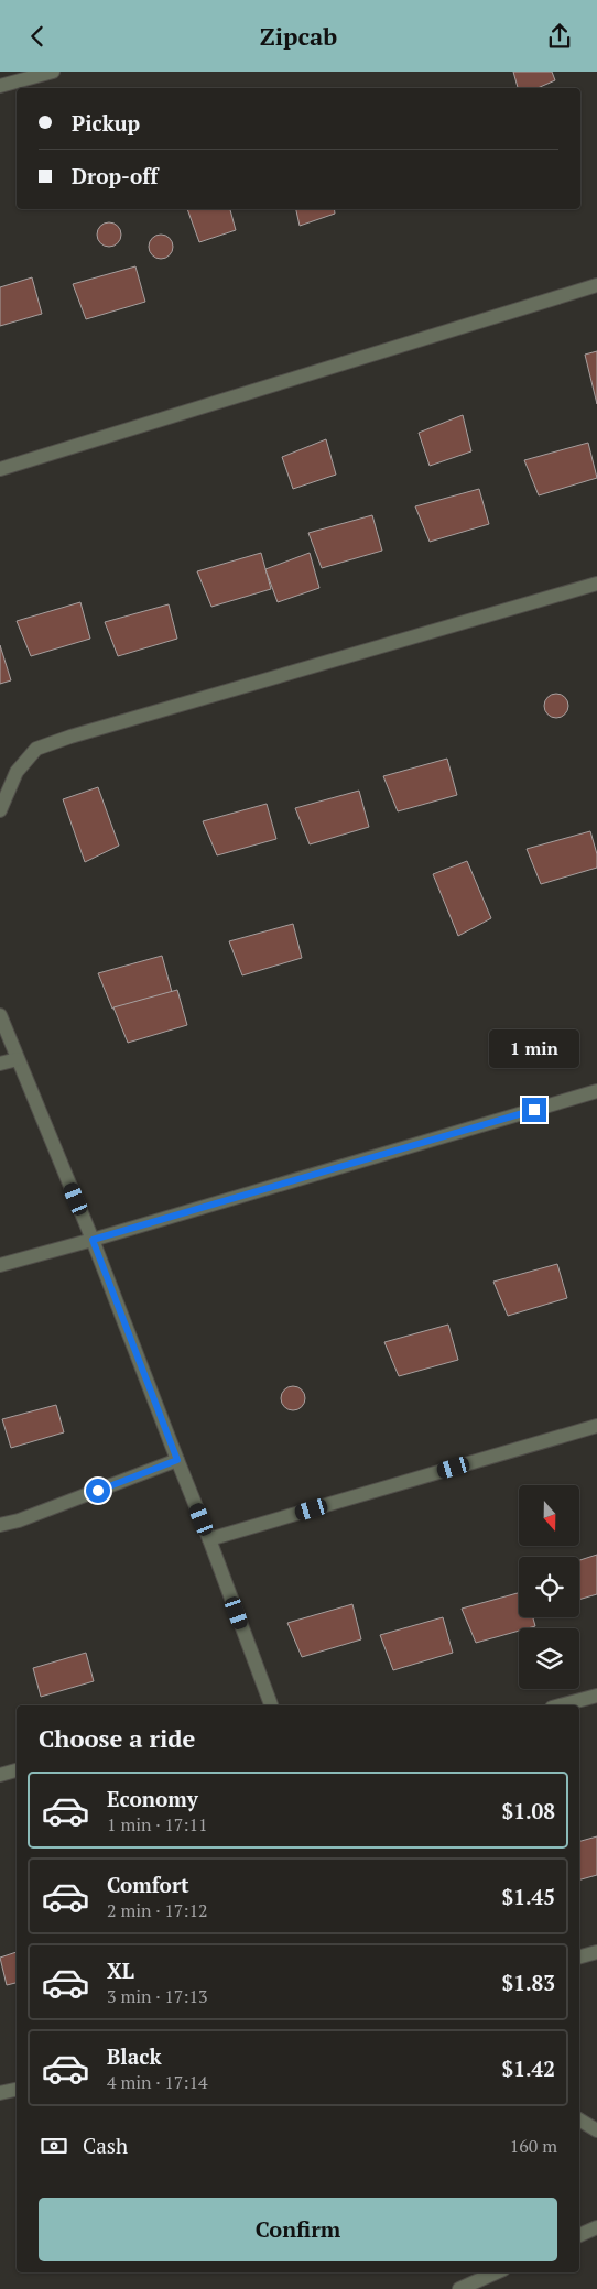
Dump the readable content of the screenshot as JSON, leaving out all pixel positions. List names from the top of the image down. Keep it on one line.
{"north":"bottom","page":{"header":"Zipcab","banner":["Pickup","Drop-off"],"bubble":"1 min","heading":"Choose a ride","list":[{"name":"Economy","note":"1 min · 17:11","value":"$1.08"},{"name":"Comfort","note":"2 min · 17:12","value":"$1.45"},{"name":"XL","note":"3 min · 17:13","value":"$1.83"},{"name":"Black","note":"4 min · 17:14","value":"$1.42"}],"pay":["Cash","160 m"],"buttons":"Confirm"}}
